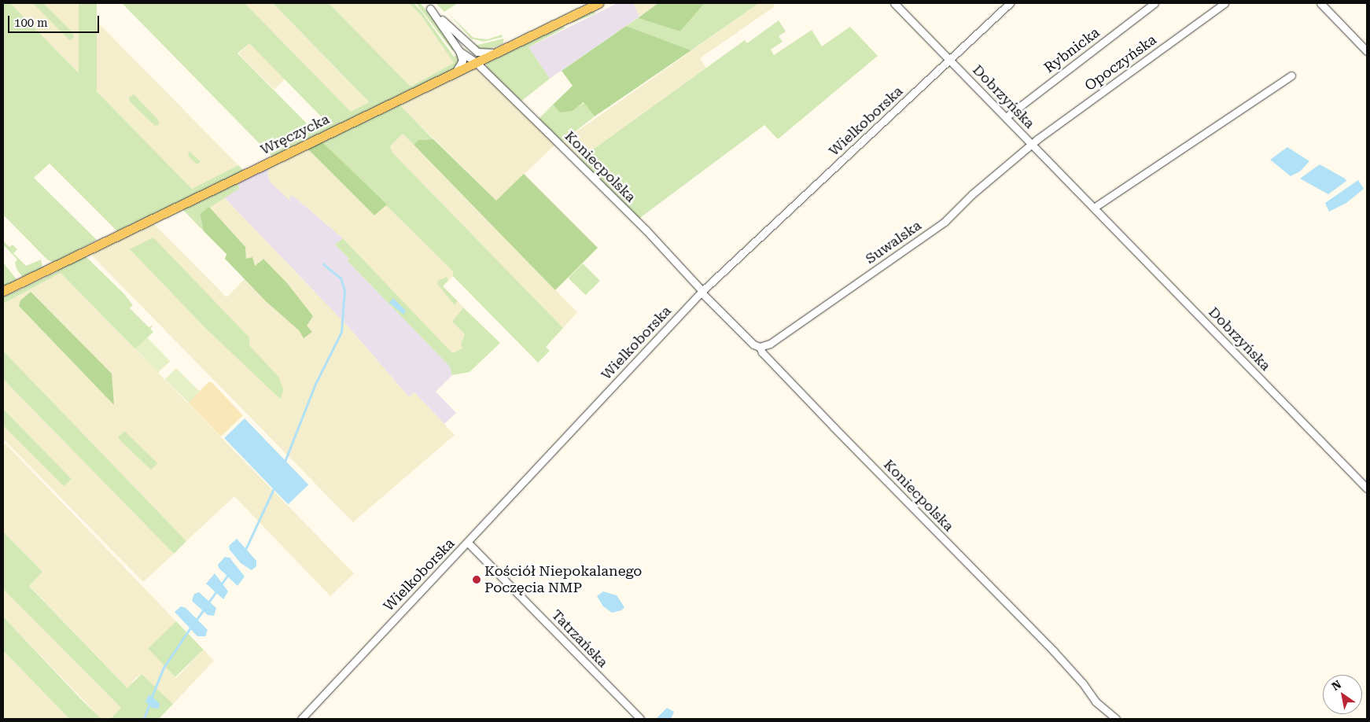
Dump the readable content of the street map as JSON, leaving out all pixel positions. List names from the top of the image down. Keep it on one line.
{"streets":{"main road":["Wręczycka"],"street":["Rybnicka","Opoczyńska","Dobrzyńska","Wielkoborska","Koniecpolska","Suwalska","Tatrzańska"]},"crossings":[["Rybnicka","Dobrzyńska"],["Opoczyńska","Dobrzyńska"],["Opoczyńska","Suwalska"],["Dobrzyńska","Wielkoborska"],["Dobrzyńska","Suwalska"],["Wielkoborska","Koniecpolska"],["Wielkoborska","Tatrzańska"],["Wręczycka","Koniecpolska"],["Koniecpolska","Suwalska"]],"places":["Kościół Niepokalanego Poczęcia NMP"],"scale_bar":"100 m","north":"top left"}
